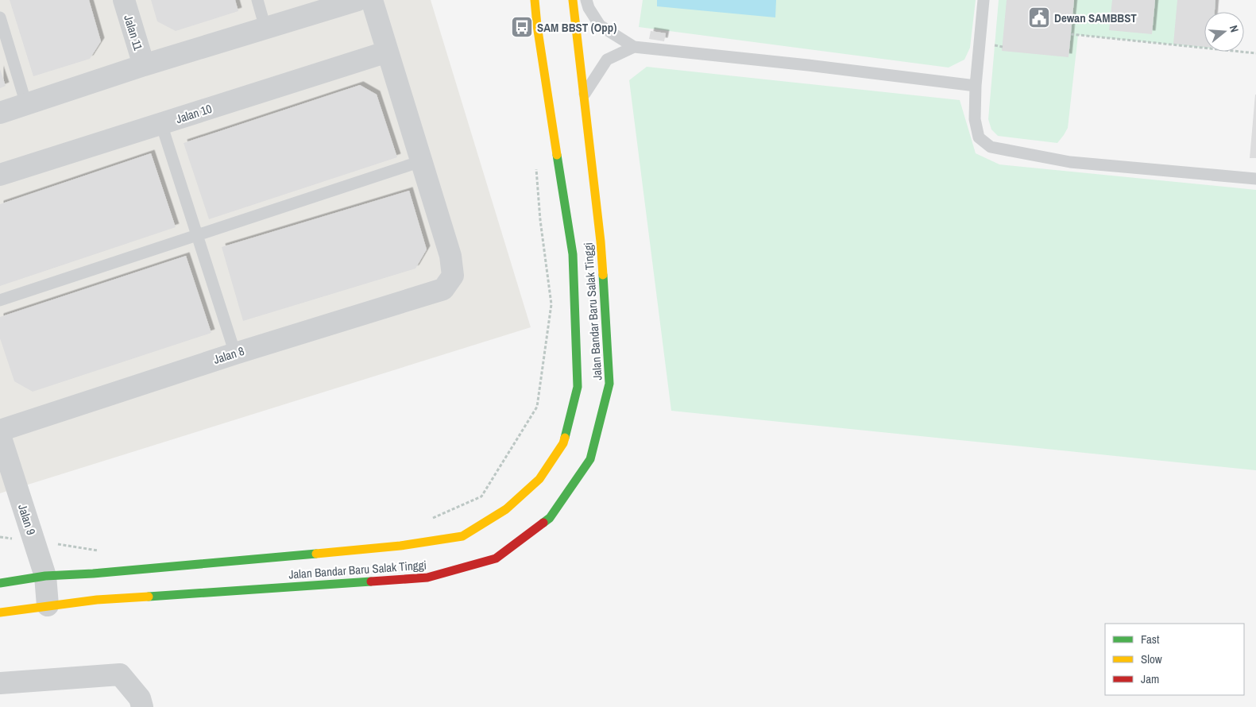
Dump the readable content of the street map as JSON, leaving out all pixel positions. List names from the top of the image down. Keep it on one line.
{"streets":{"main road":["Jalan Bandar Baru Salak Tinggi"],"street":["Jalan 11","Jalan 10","Jalan 8","Jalan 9"]},"crossings":[["Jalan Bandar Baru Salak Tinggi","Jalan 9"]],"places":{"public building":["Dewan SAMBBST"],"bus stop":["SAM BBST (Opp)"]},"legend":["Fast","Slow","Jam"],"north":"right"}
